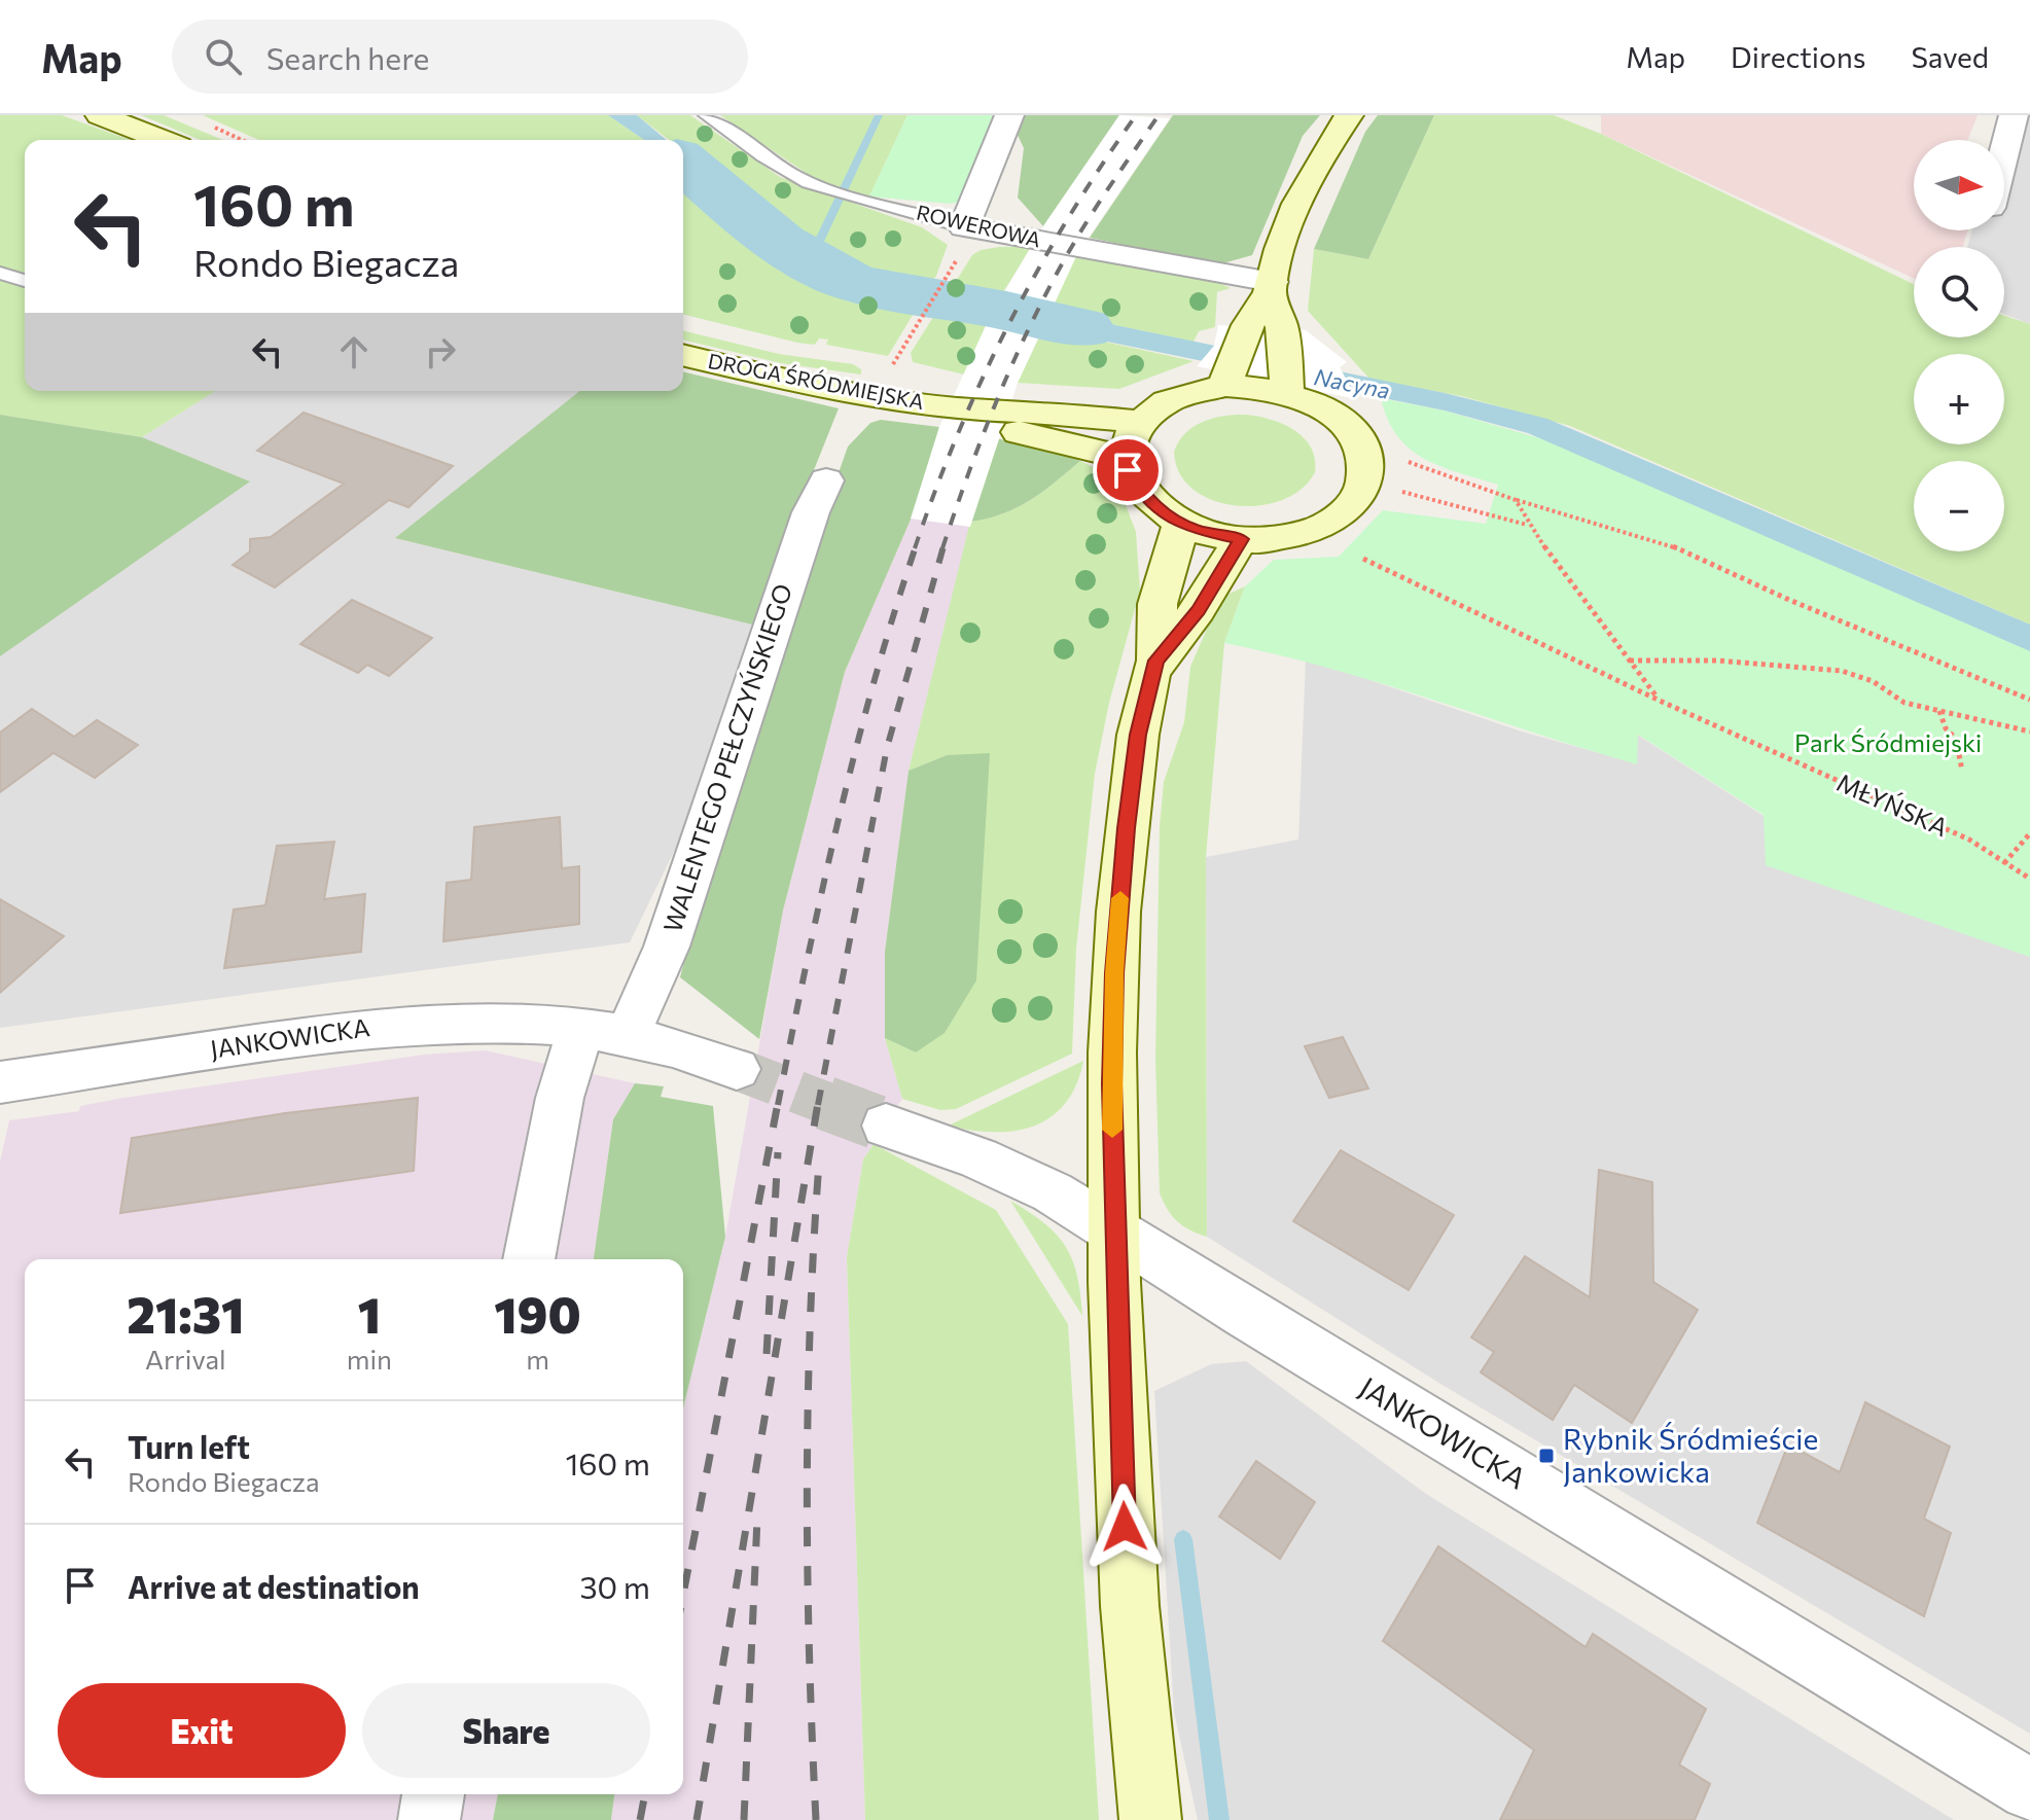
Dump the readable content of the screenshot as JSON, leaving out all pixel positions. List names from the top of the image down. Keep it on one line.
{"streets":{"main road":["DROGA ŚRÓDMIEJSKA"],"street":["ROWEROWA","WALENTEGO PEŁCZYŃSKIEGO","JANKOWICKA"],"path":["MŁYŃSKA"]},"crossings":[["WALENTEGO PEŁCZYŃSKIEGO","JANKOWICKA"]],"water":["Nacyna"],"parks":["Park Śródmiejski"],"places":{"transit":["Rybnik Śródmieście Jankowicka"]},"north":"right","page":{"header":"Map","search":"Search here","nav":["Map","Directions","Saved"],"map_buttons":["+","−"],"turn":["160 m","Rondo Biegacza"],"eta":["21:31","Arrival","1","min","190","m"],"list":[{"name":"Turn left","note":"Rondo Biegacza","value":"160 m"},{"name":"Arrive at destination","value":"30 m"}],"buttons":["Exit","Share"]}}
